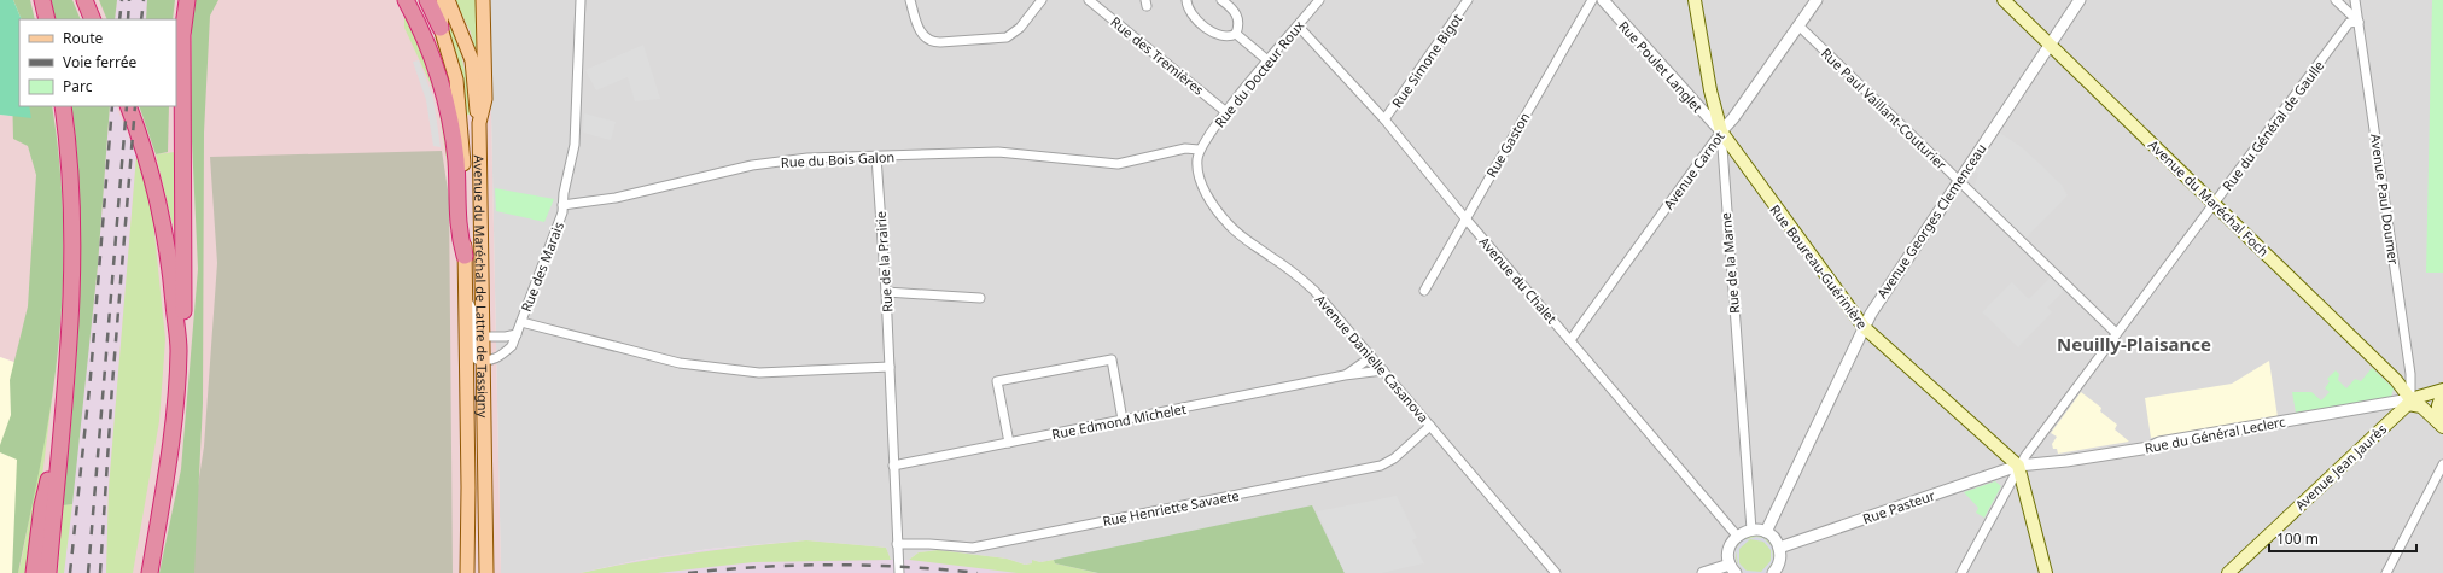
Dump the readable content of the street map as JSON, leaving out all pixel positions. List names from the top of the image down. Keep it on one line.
{"streets":{"main road":["Avenue du Maréchal Foch","Rue de la Marne","Rue Boureau-Guérinière","Avenue du Maréchal de Lattre de Tassigny","Avenue Jean Jaurès"],"street":["Rue des Tremières","Rue Simone Bigot","Rue Poulet Langlet","Rue du Docteur Roux","Rue Paul Vaillant-Couturier","Rue du Général de Gaulle","Rue Gaston","Rue du Bois Galon","Avenue Carnot","Avenue Paul Doumer","Avenue Georges Clemenceau","Rue de la Prairie","Rue des Marais","Avenue du Chalet","Avenue Danielle Casanova","Rue Edmond Michelet","Rue du Général Leclerc","Rue Pasteur","Rue Henriette Savaete"]},"crossings":[["Rue des Tremières","Rue du Docteur Roux"],["Rue Simone Bigot","Avenue du Chalet"],["Rue Poulet Langlet","Avenue Carnot"],["Rue Poulet Langlet","Rue de la Marne"],["Rue Poulet Langlet","Rue Boureau-Guérinière"],["Rue du Docteur Roux","Rue du Bois Galon"],["Rue du Docteur Roux","Avenue du Chalet"],["Rue du Docteur Roux","Avenue Danielle Casanova"],["Rue Paul Vaillant-Couturier","Rue du Général de Gaulle"],["Rue Paul Vaillant-Couturier","Avenue Carnot"],["Rue Paul Vaillant-Couturier","Avenue Georges Clemenceau"],["Rue du Général de Gaulle","Avenue du Maréchal Foch"],["Rue du Général de Gaulle","Avenue Paul Doumer"],["Rue du Général de Gaulle","Rue Boureau-Guérinière"],["Rue du Général de Gaulle","Rue du Général Leclerc"],["Rue du Général de Gaulle","Rue Pasteur"],["Rue Gaston","Avenue du Chalet"],["Rue du Bois Galon","Rue de la Prairie"],["Rue du Bois Galon","Rue des Marais"],["Rue du Bois Galon","Avenue Danielle Casanova"],["Avenue Carnot","Rue de la Marne"],["Avenue Carnot","Rue Boureau-Guérinière"],["Avenue Carnot","Avenue du Chalet"],["Avenue du Maréchal Foch","Avenue Paul Doumer"],["Avenue du Maréchal Foch","Avenue Georges Clemenceau"],["Avenue du Maréchal Foch","Rue du Général Leclerc"],["Avenue du Maréchal Foch","Avenue Jean Jaurès"],["Avenue Paul Doumer","Rue du Général Leclerc"],["Avenue Paul Doumer","Avenue Jean Jaurès"],["Avenue Georges Clemenceau","Rue Boureau-Guérinière"],["Rue de la Prairie","Rue Edmond Michelet"],["Rue de la Prairie","Rue Henriette Savaete"],["Rue de la Marne","Rue Boureau-Guérinière"],["Rue des Marais","Avenue du Maréchal de Lattre de Tassigny"],["Rue Boureau-Guérinière","Rue du Général Leclerc"],["Rue Boureau-Guérinière","Rue Pasteur"],["Avenue Danielle Casanova","Rue Edmond Michelet"],["Avenue Danielle Casanova","Rue Henriette Savaete"],["Rue du Général Leclerc","Avenue Jean Jaurès"],["Rue du Général Leclerc","Rue Pasteur"]],"districts":["Neuilly-Plaisance"],"legend":["Route","Voie ferrée","Parc"],"scale_bar":"100 m"}
